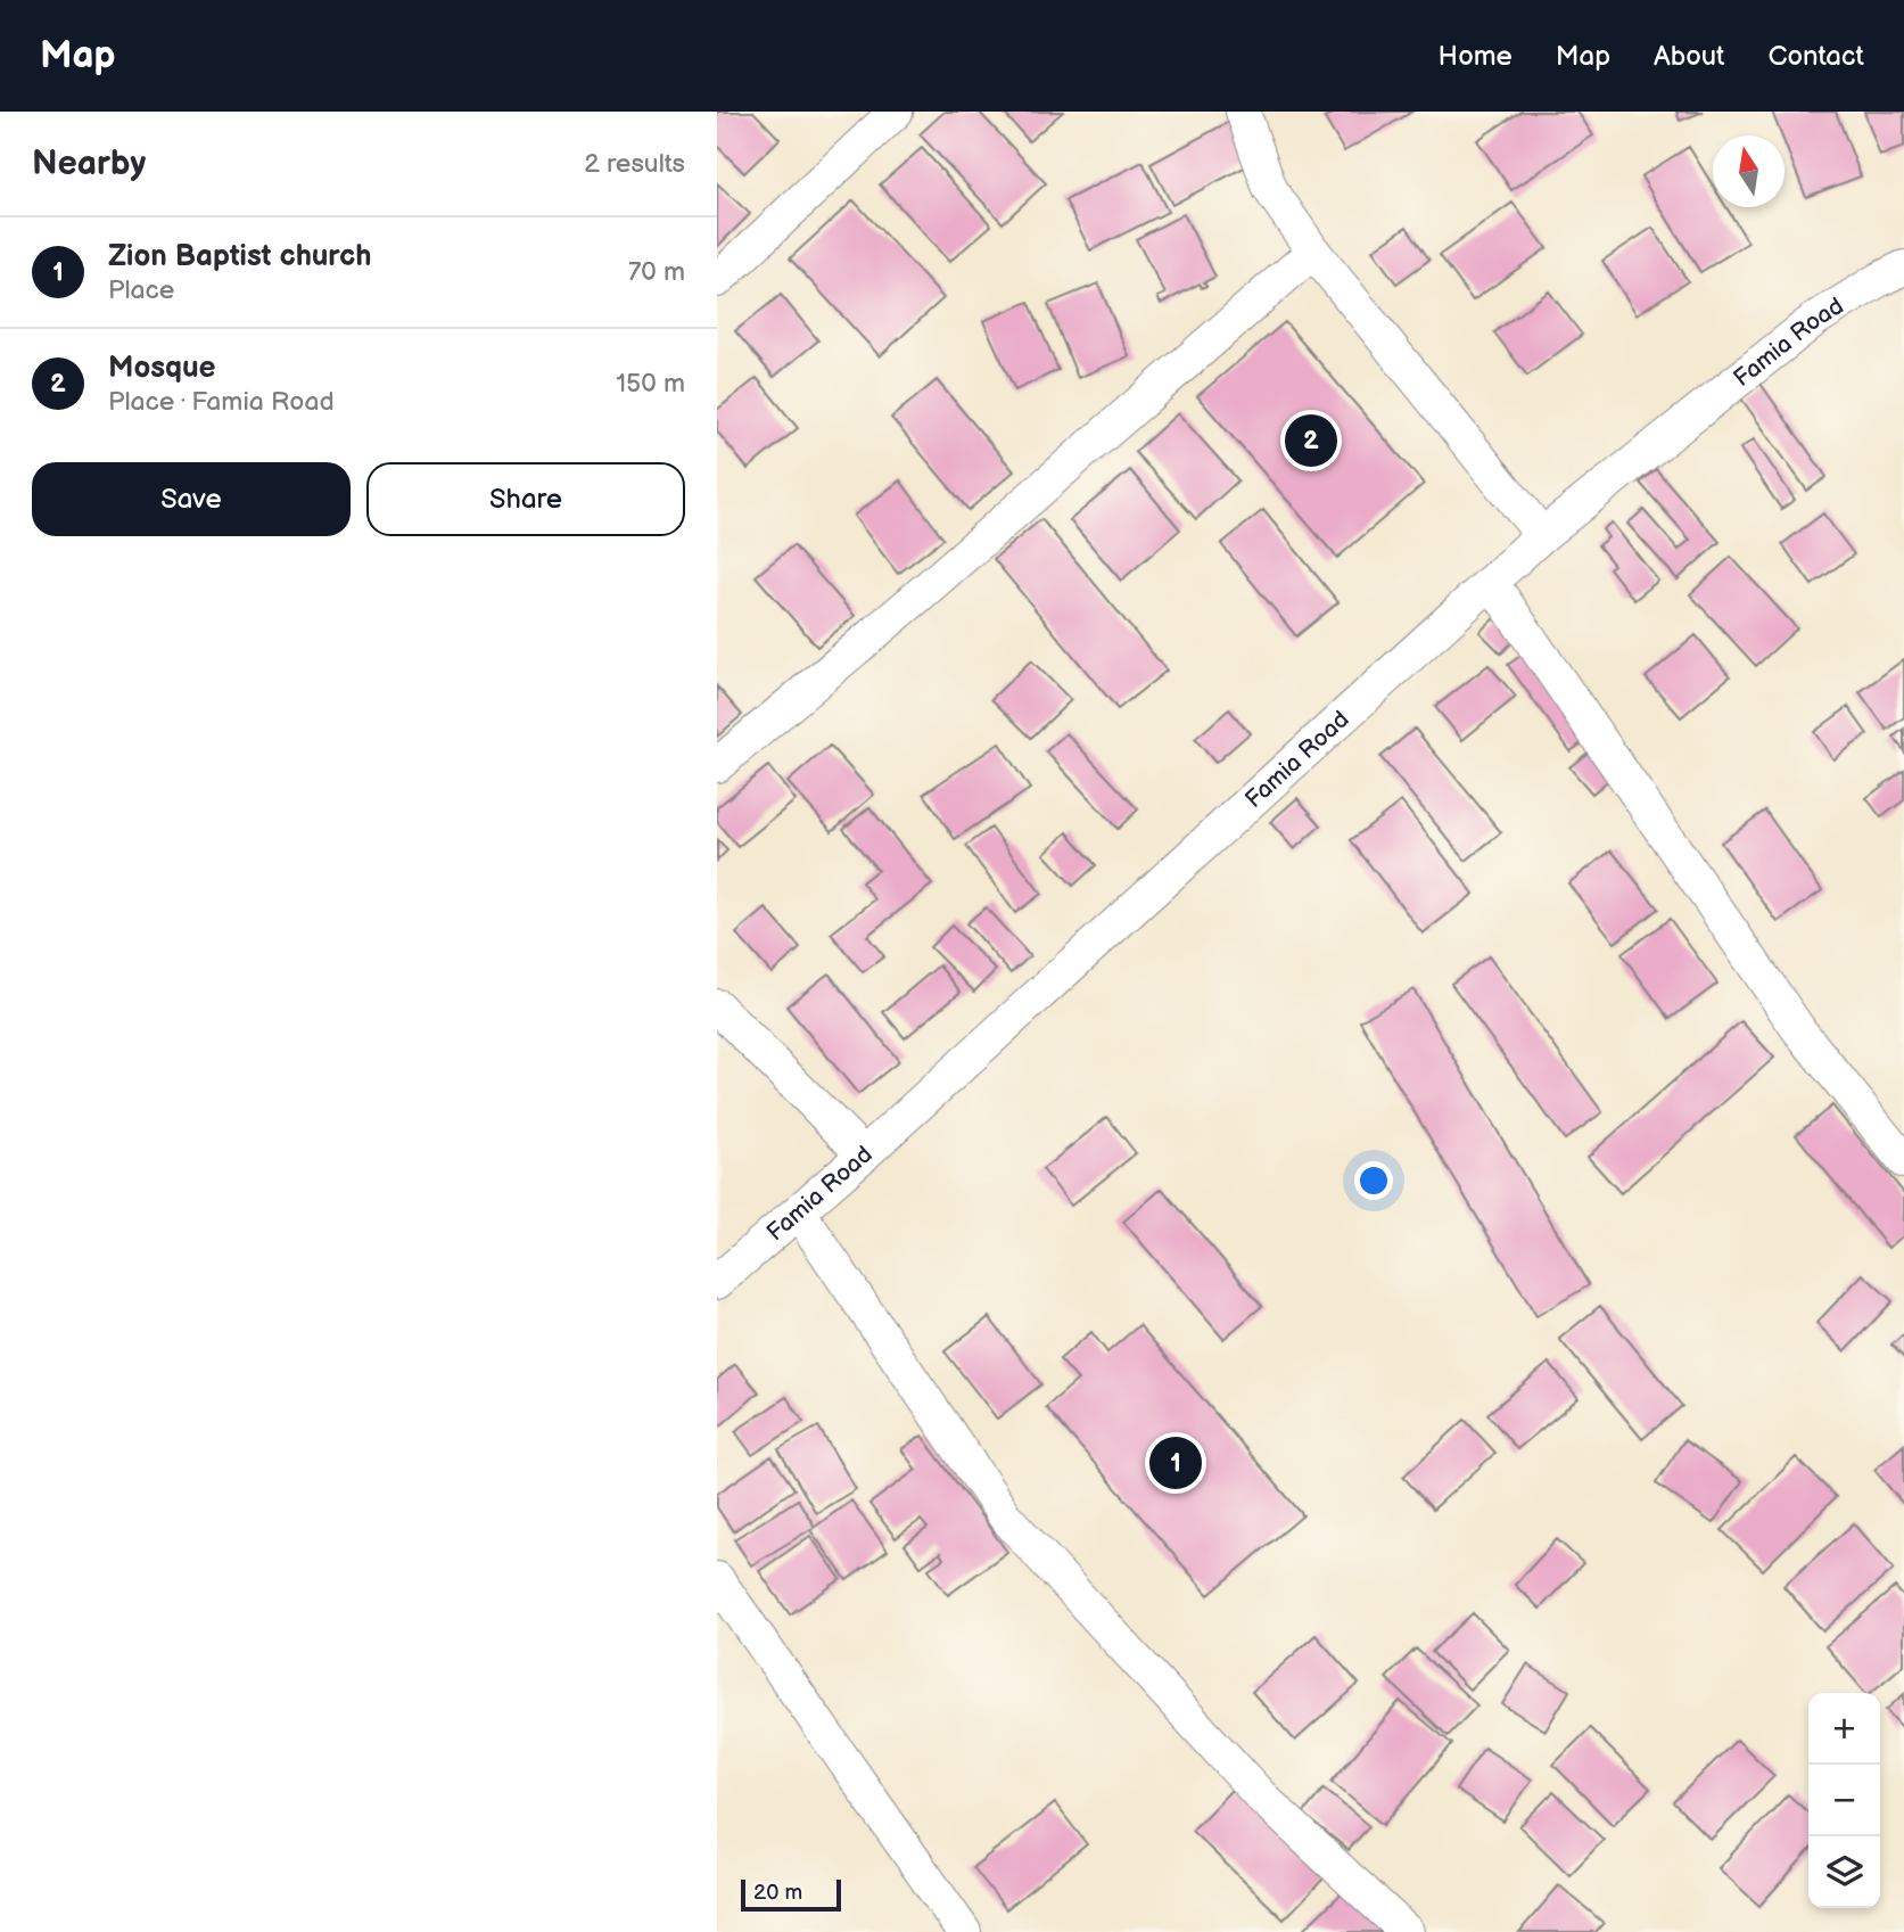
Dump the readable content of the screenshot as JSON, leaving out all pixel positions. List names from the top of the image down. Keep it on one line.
{"streets":{"street":["Famia Road"]},"scale_bar":"20 m","north":"top","page":{"header":"Map","nav":["Home","Map","About","Contact"],"heading":["Nearby","2 results"],"list":[{"mark":"1","name":"Zion Baptist church","note":"Place","value":"70 m"},{"mark":"2","name":"Mosque","note":"Place · Famia Road","value":"150 m"}],"pins":["2","1"],"buttons":["Save","Share"],"map_buttons":["+","−"],"scale":"20 m"}}
